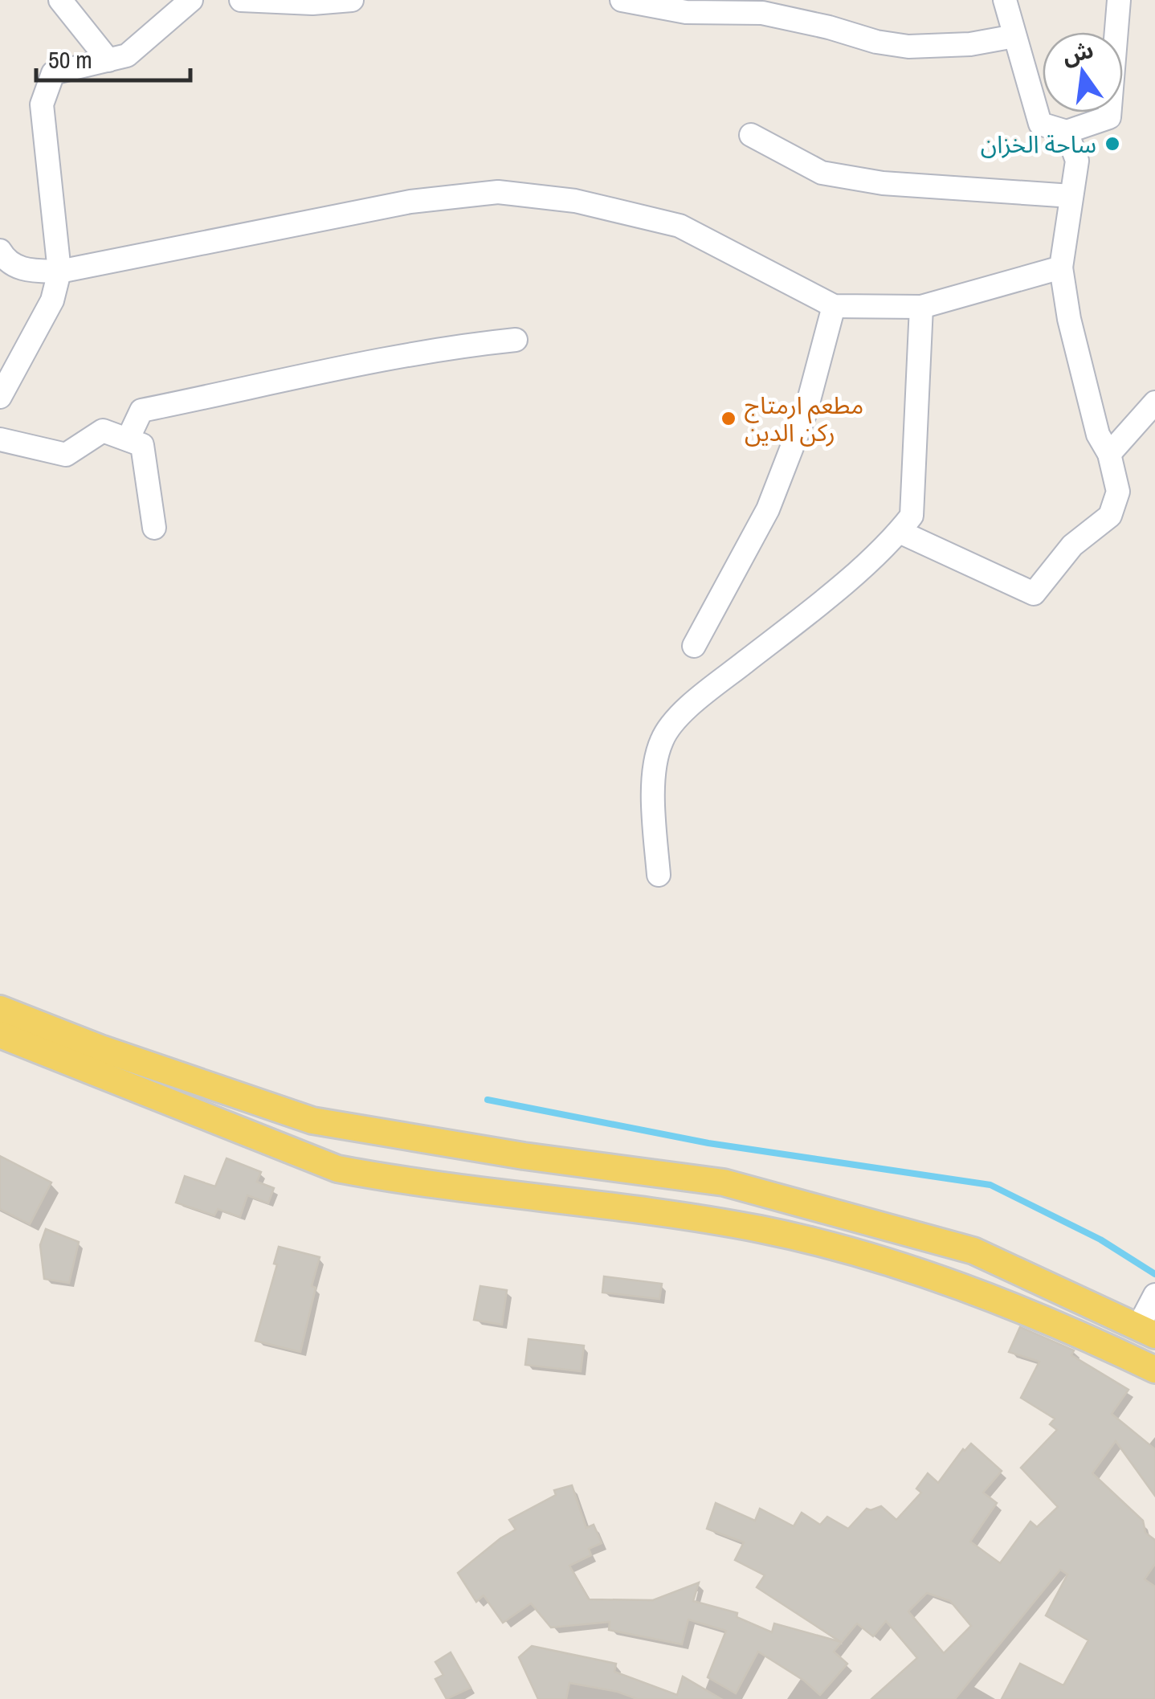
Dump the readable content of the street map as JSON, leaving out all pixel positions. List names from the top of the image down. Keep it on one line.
{"places":["ساحة الخزان","مطعم ارمتاج ركن الدين"],"scale_bar":"50 m","north":"top"}
